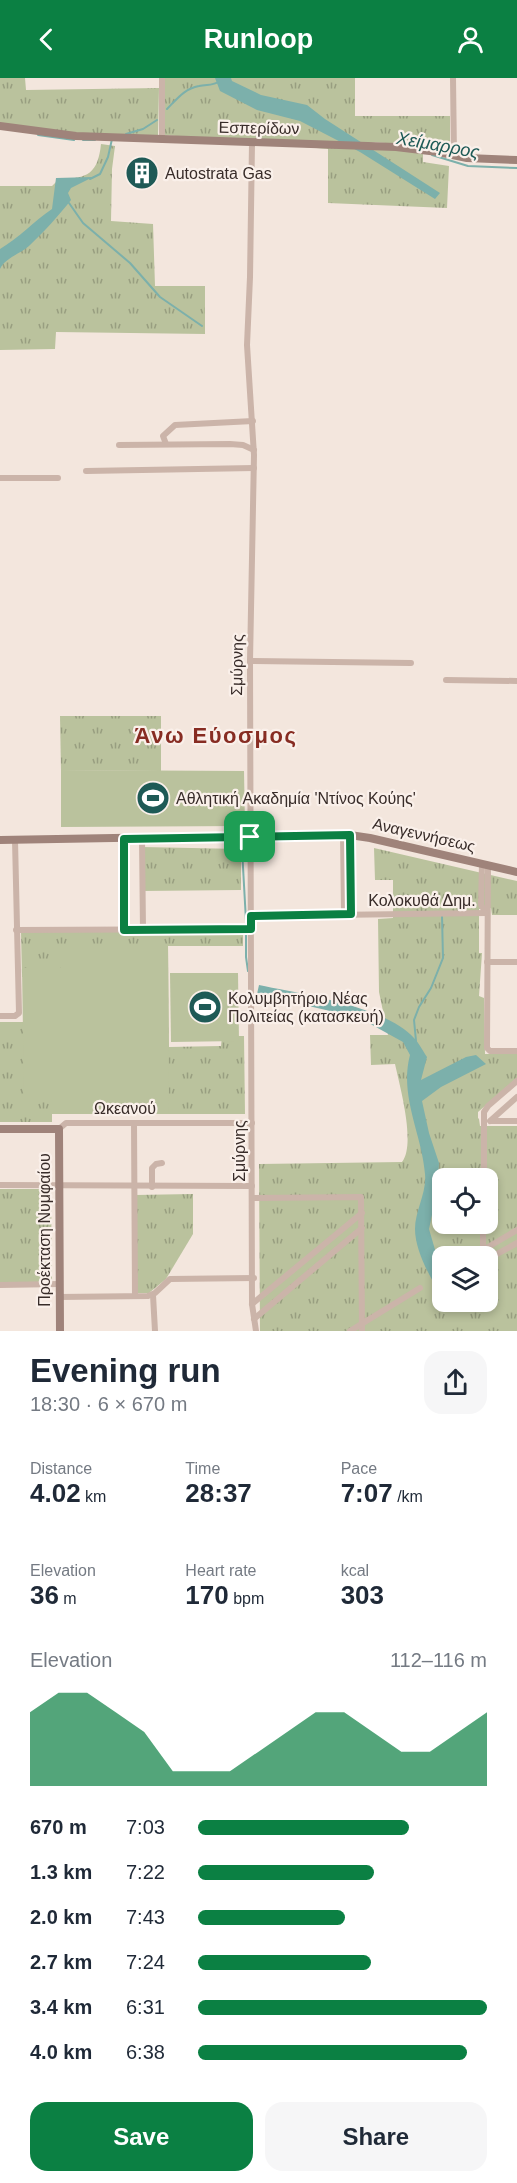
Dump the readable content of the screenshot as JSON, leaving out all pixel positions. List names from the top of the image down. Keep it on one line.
{"streets":{"street":["Εσπερίδων","Σμύρνης","Αναγεννήσεως","Κολοκυθά Δημ.","Ωκεανού","Προέκταση Νυμφαίου"]},"crossings":[["Εσπερίδων","Σμύρνης"],["Σμύρνης","Αναγεννήσεως"],["Σμύρνης","Κολοκυθά Δημ."],["Σμύρνης","Ωκεανού"],["Ωκεανού","Προέκταση Νυμφαίου"]],"districts":["Άνω Εύοσμος"],"water":["Χείμαρρος"],"places":{"building":["Autostrata Gas"],"sports":["Αθλητική Ακαδημία 'Ντίνος Κούης'","Κολυμβητήριο Νέας Πολιτείας (κατασκευή)"]},"page":{"header":"Runloop","heading":["Evening run","18:30 · 6 × 670 m"],"stats":[["Distance","4.02 km"],["Time","28:37"],["Pace","7:07 /km"],["Elevation","36 m"],["Heart rate","170 bpm"],["kcal","303"]],"chart":["Elevation","112–116 m"],"list":[{"name":"670 m","note":"7:03"},{"name":"1.3 km","note":"7:22"},{"name":"2.0 km","note":"7:43"},{"name":"2.7 km","note":"7:24"},{"name":"3.4 km","note":"6:31"},{"name":"4.0 km","note":"6:38"}],"buttons":["Save","Share"]}}
